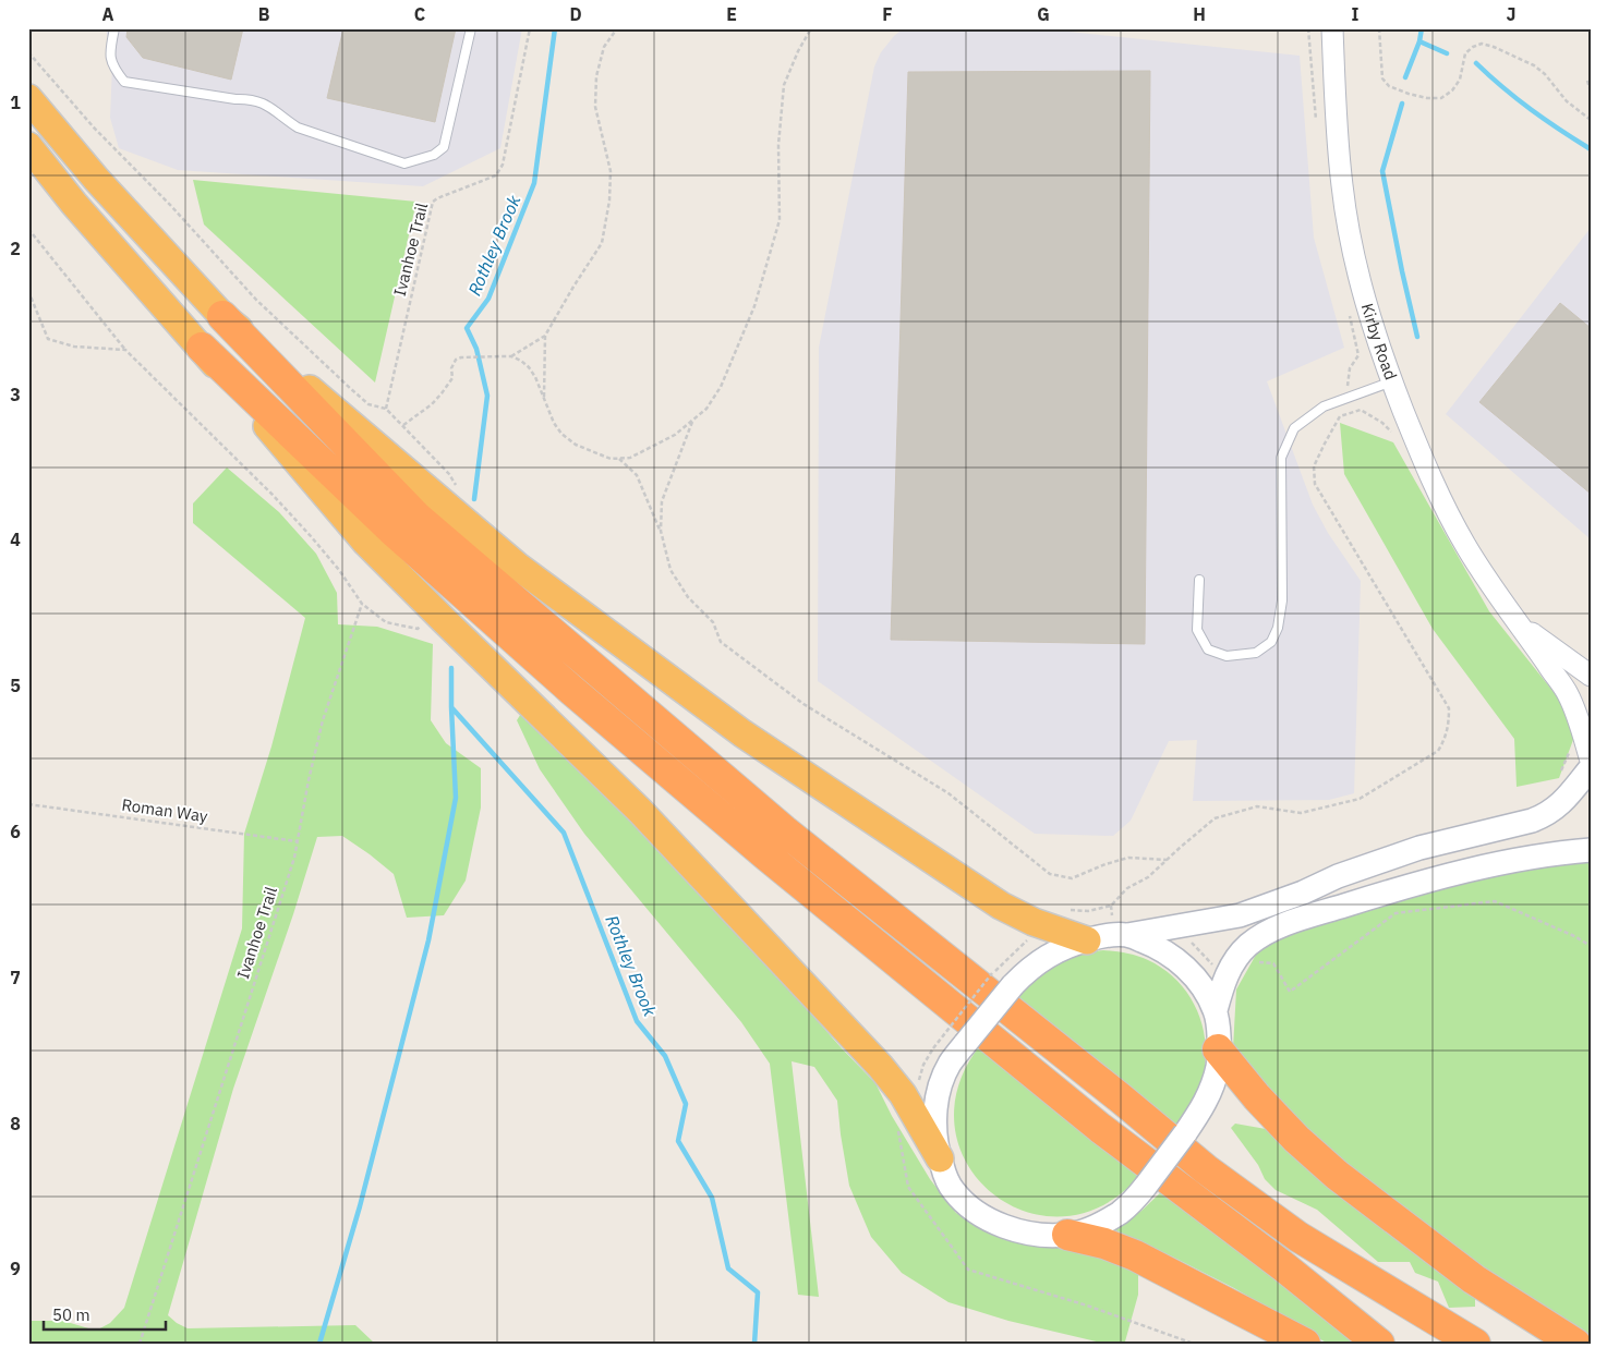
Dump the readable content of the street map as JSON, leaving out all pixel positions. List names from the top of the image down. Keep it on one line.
{"streets":{"street":["Kirby Road"],"path":["Ivanhoe Trail","Roman Way"]},"crossings":[["Ivanhoe Trail","Roman Way"]],"water":["Rothley Brook"],"scale_bar":"50 m","grid":{"columns":["A","B","C","D","E","F","G","H","I","J"],"rows":["1","2","3","4","5","6","7","8","9"]}}
